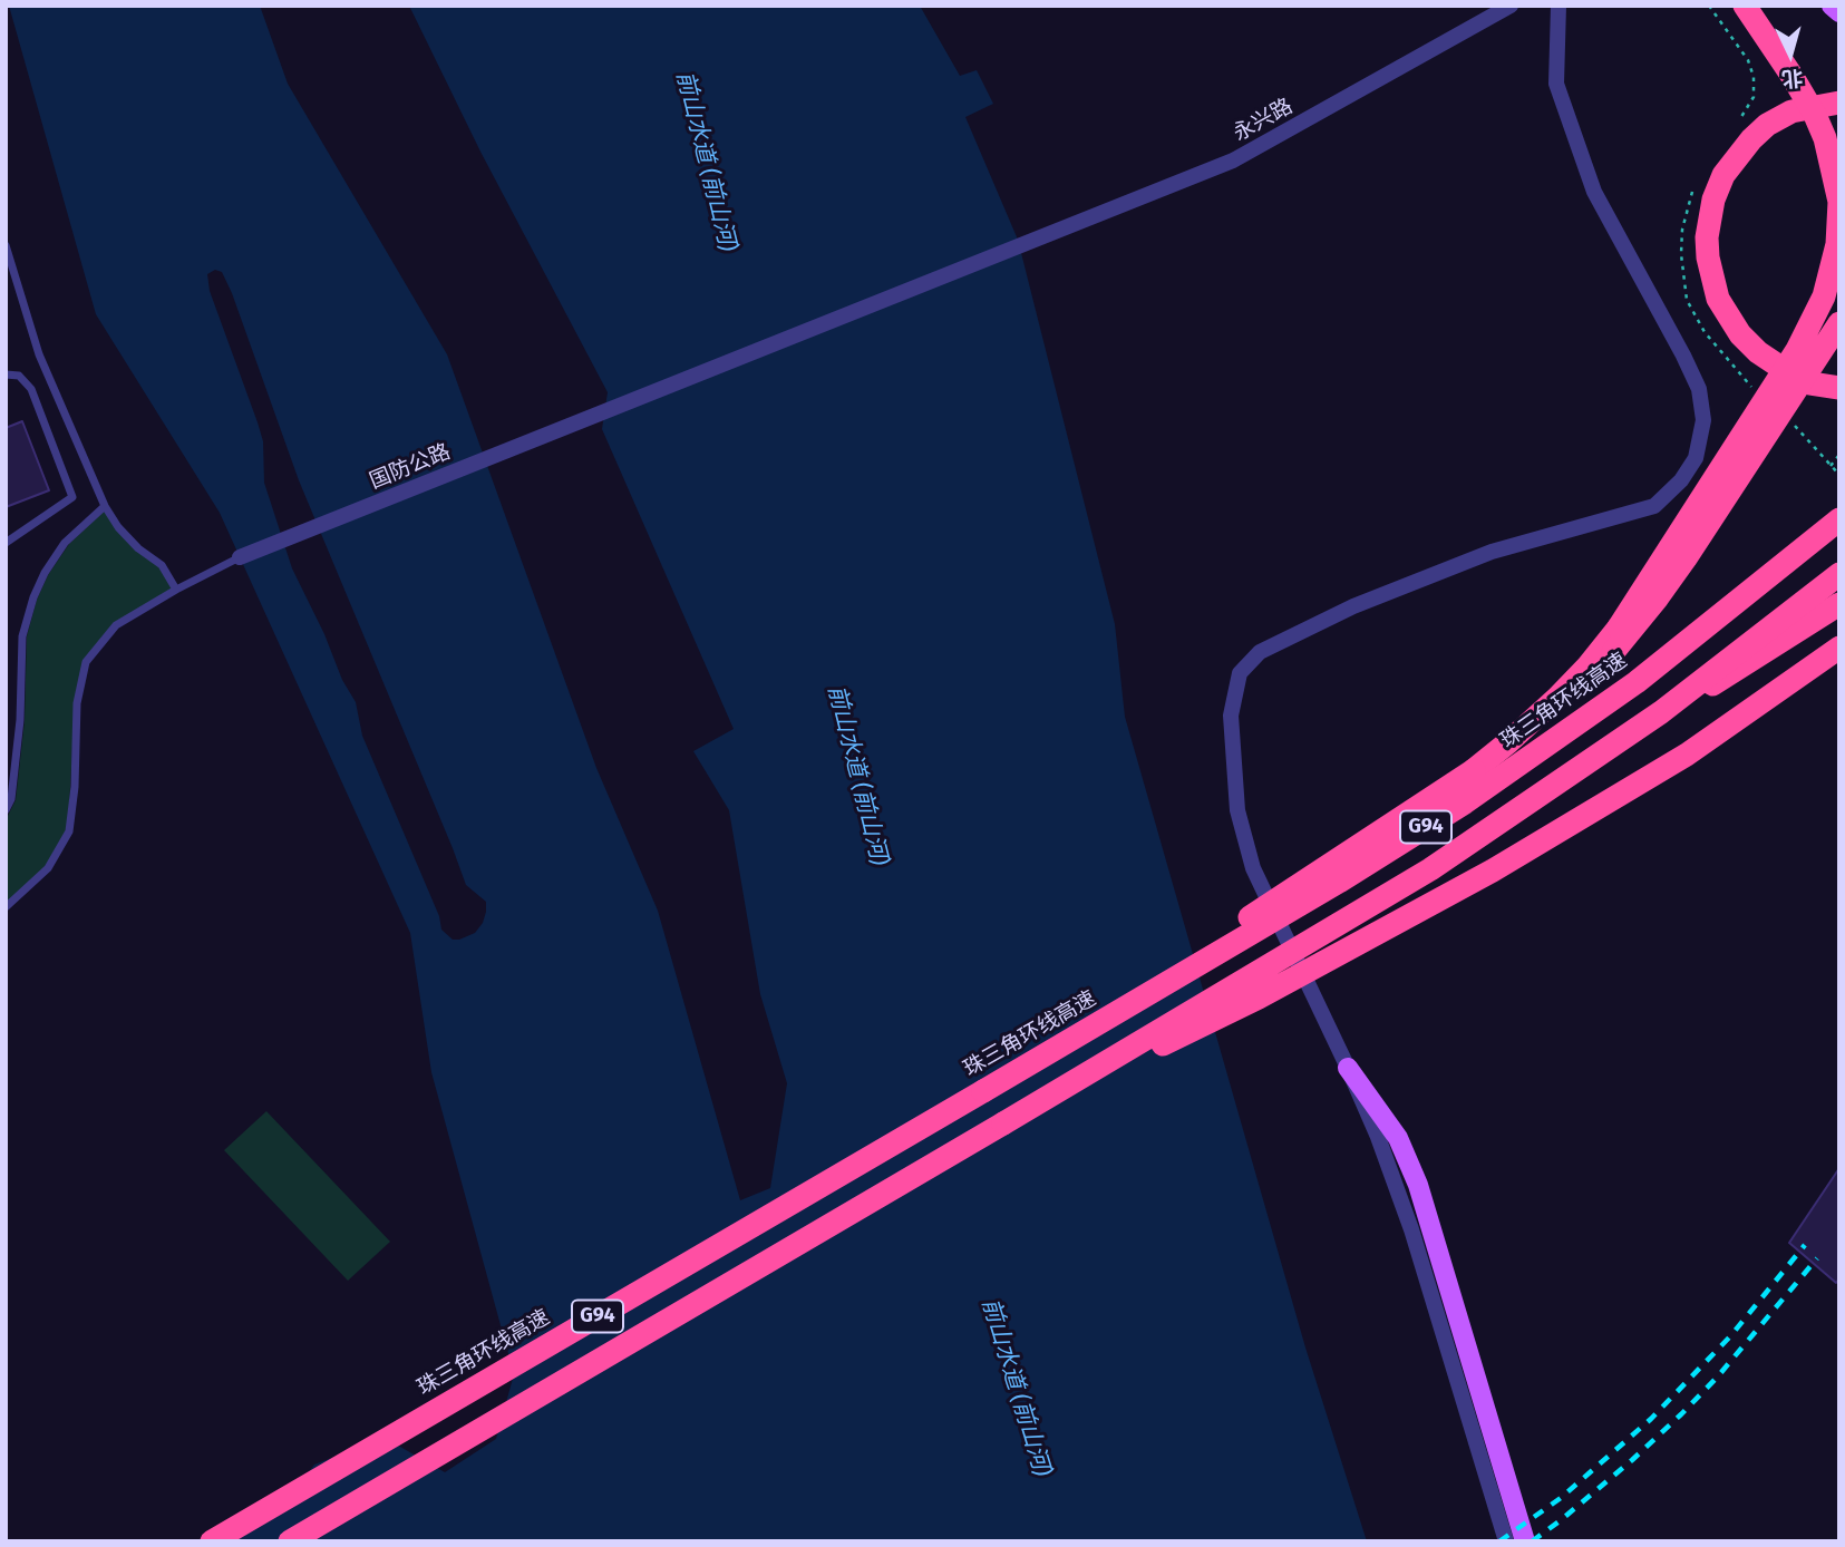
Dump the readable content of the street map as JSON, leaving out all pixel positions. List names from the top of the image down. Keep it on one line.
{"streets":{"highway":["珠三角环线高速","G94"],"street":["永兴路","国防公路"]},"crossings":[["永兴路","国防公路"]],"water":["前山水道 (前山河)"],"north":"bottom"}
